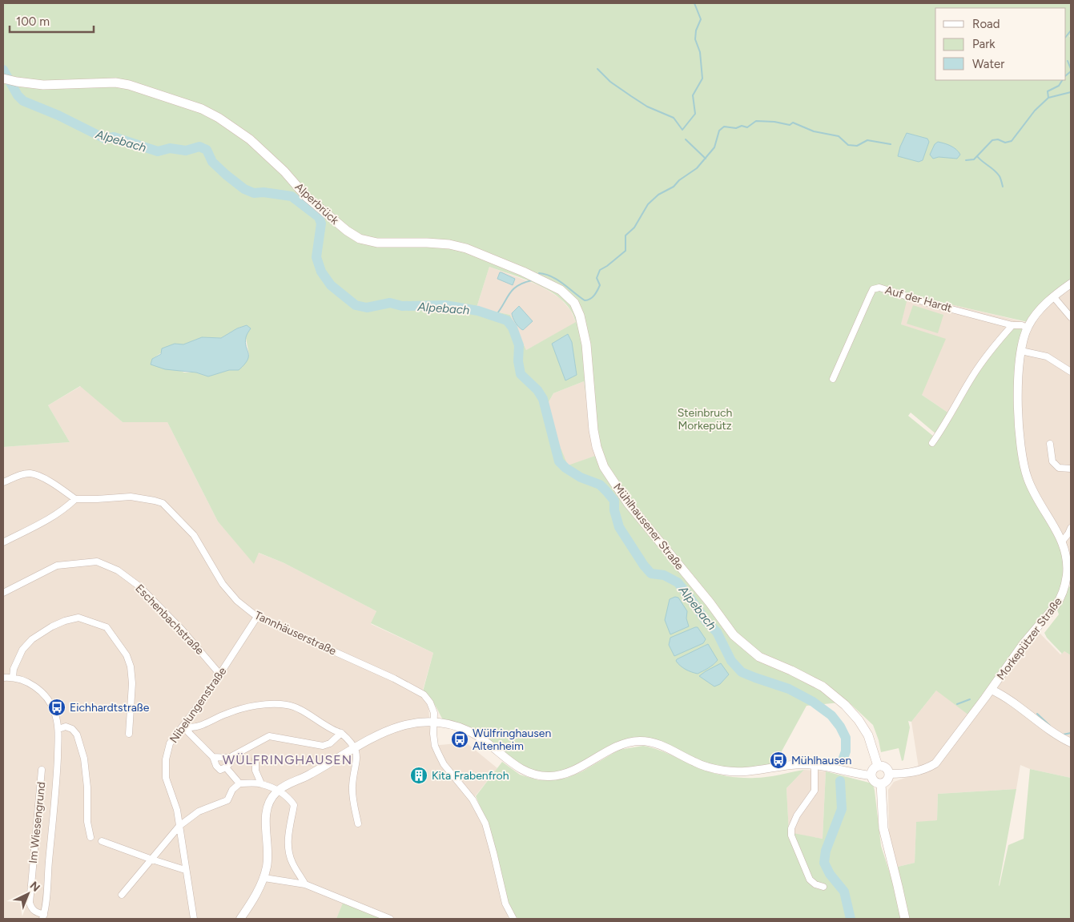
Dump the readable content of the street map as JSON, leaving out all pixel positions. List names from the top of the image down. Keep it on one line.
{"streets":{"main road":["Alperbrück","Mühlhausener Straße"],"street":["Auf der Hardt","Eschenbachstraße","Tannhäuserstraße","Morkepützer Straße","Nibelungenstraße","Im Wiesengrund"]},"crossings":[["Alperbrück","Mühlhausener Straße"],["Auf der Hardt","Morkepützer Straße"],["Mühlhausener Straße","Morkepützer Straße"],["Eschenbachstraße","Nibelungenstraße"],["Tannhäuserstraße","Nibelungenstraße"]],"districts":["WÜLFRINGHAUSEN"],"water":["Alpebach"],"parks":["Steinbruch Morkepütz"],"places":{"bus stop":["Eichhardtstraße","Wülfringhausen Altenheim","Mühlhausen"],"building":["Kita Frabenfroh"]},"legend":["Road","Park","Water"],"scale_bar":"100 m","north":"top right"}
